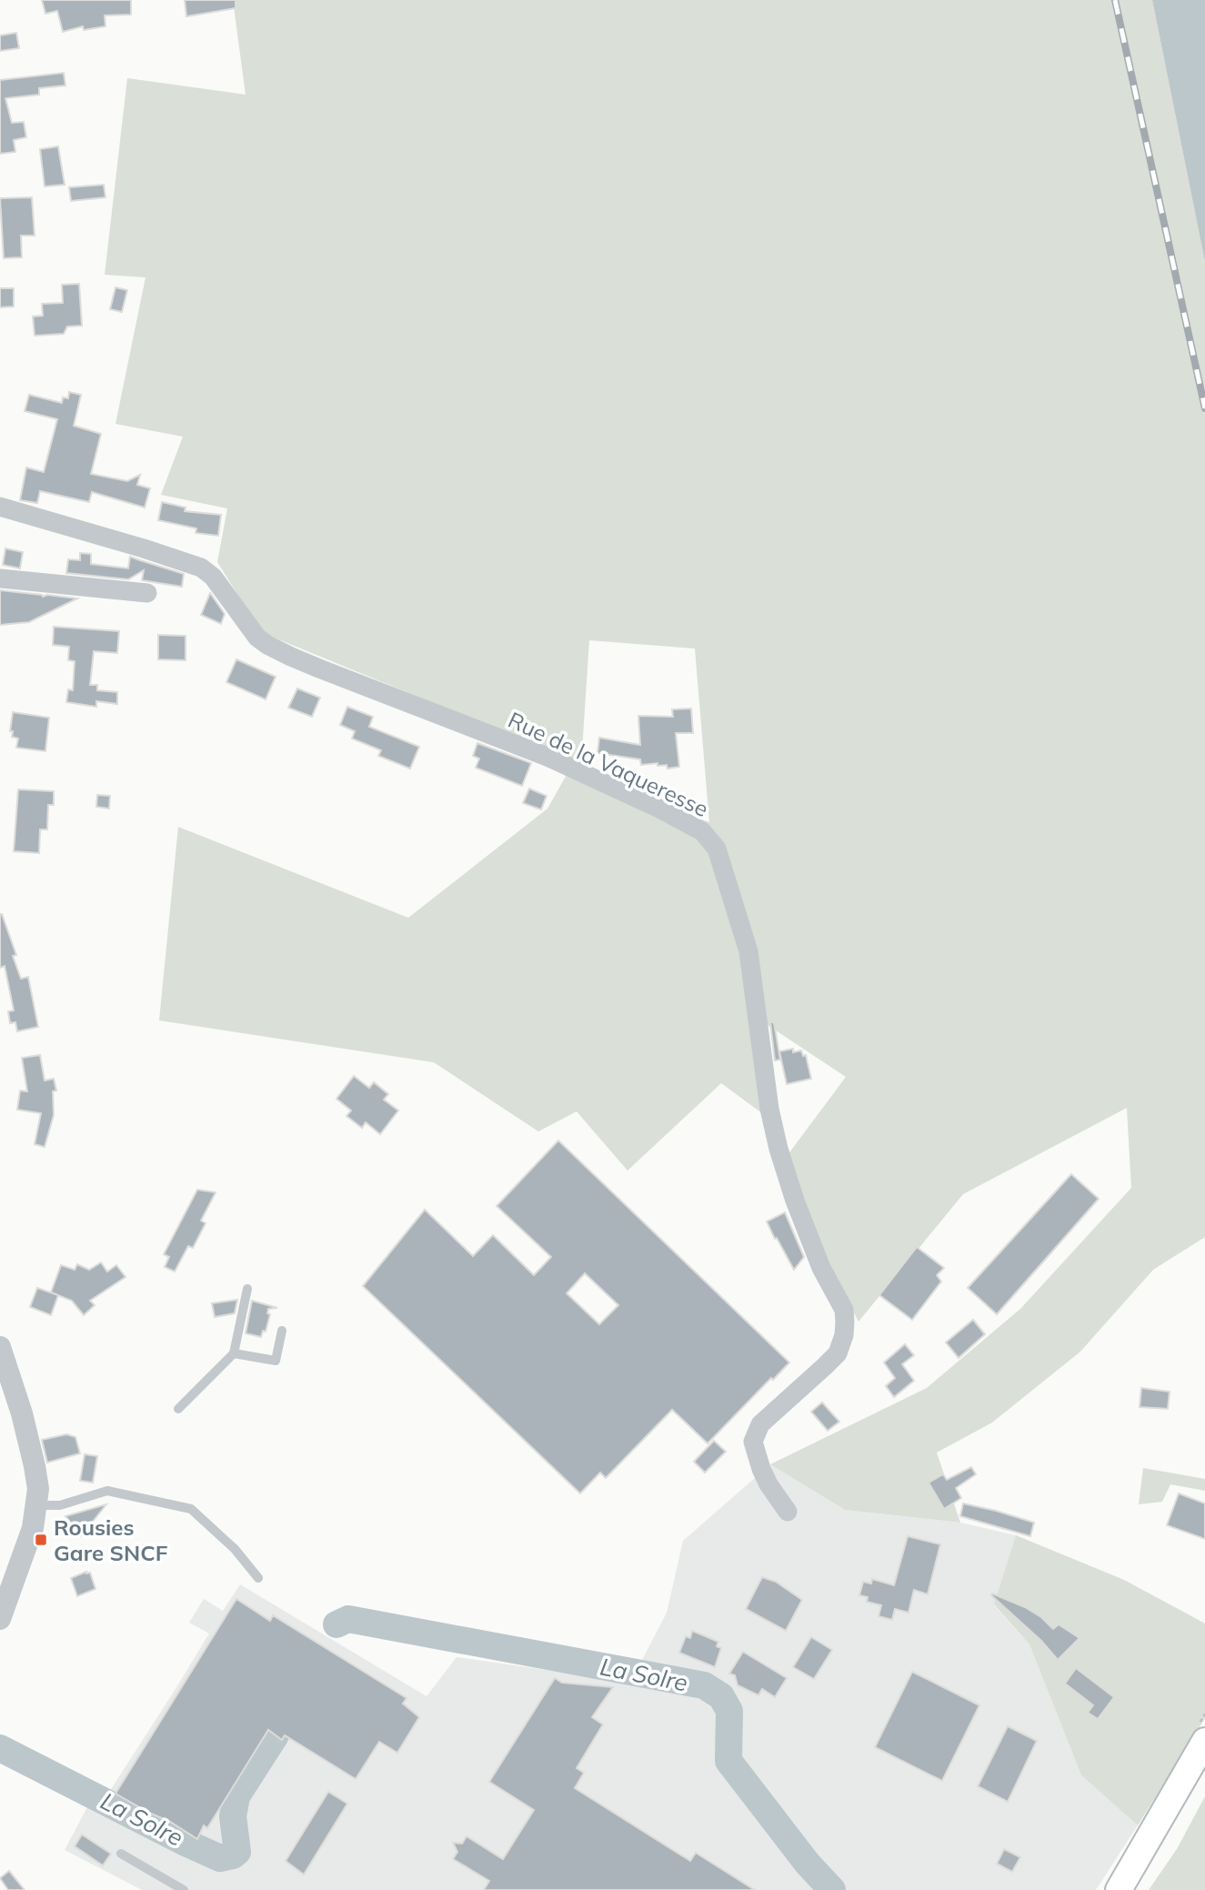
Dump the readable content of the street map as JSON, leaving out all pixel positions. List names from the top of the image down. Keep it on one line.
{"streets":{"street":["Rue de la Vaqueresse"]},"water":["La Solre"],"places":{"transit":["Rousies Gare SNCF"]}}
